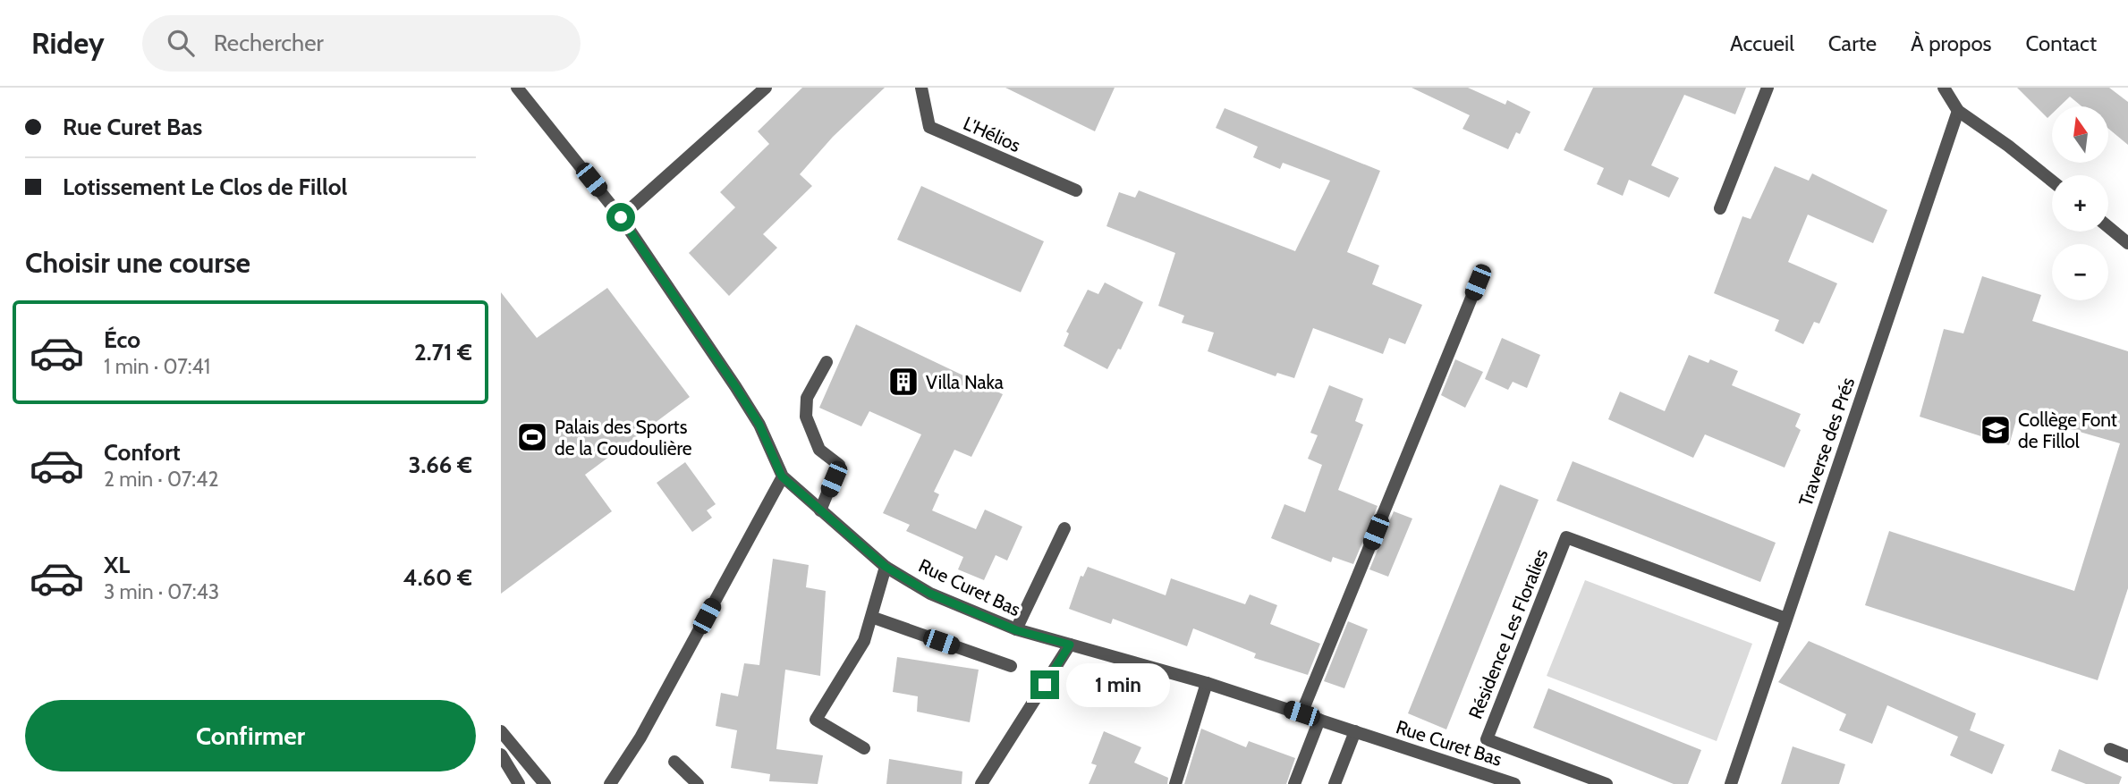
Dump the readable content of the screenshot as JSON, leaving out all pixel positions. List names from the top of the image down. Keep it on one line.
{"streets":{"street":["L'Hélios","Traverse des Prés","Rue Curet Bas","Résidence Les Floralies"]},"crossings":[["Traverse des Prés","Résidence Les Floralies"]],"places":{"building":["Villa Naka"],"school or university":["Collège Font de Fillol"],"sports":["Palais des Sports de la Coudoulière"]},"north":"top","page":{"header":"Ridey","search":"Rechercher","nav":["Accueil","Carte","À propos","Contact"],"banner":["Rue Curet Bas","Lotissement Le Clos de Fillol"],"map_buttons":["+","−"],"heading":"Choisir une course","list":[{"name":"Éco","note":"1 min · 07:41","value":"2.71 €"},{"name":"Confort","note":"2 min · 07:42","value":"3.66 €"},{"name":"XL","note":"3 min · 07:43","value":"4.60 €"}],"bubble":"1 min","buttons":"Confirmer"}}
